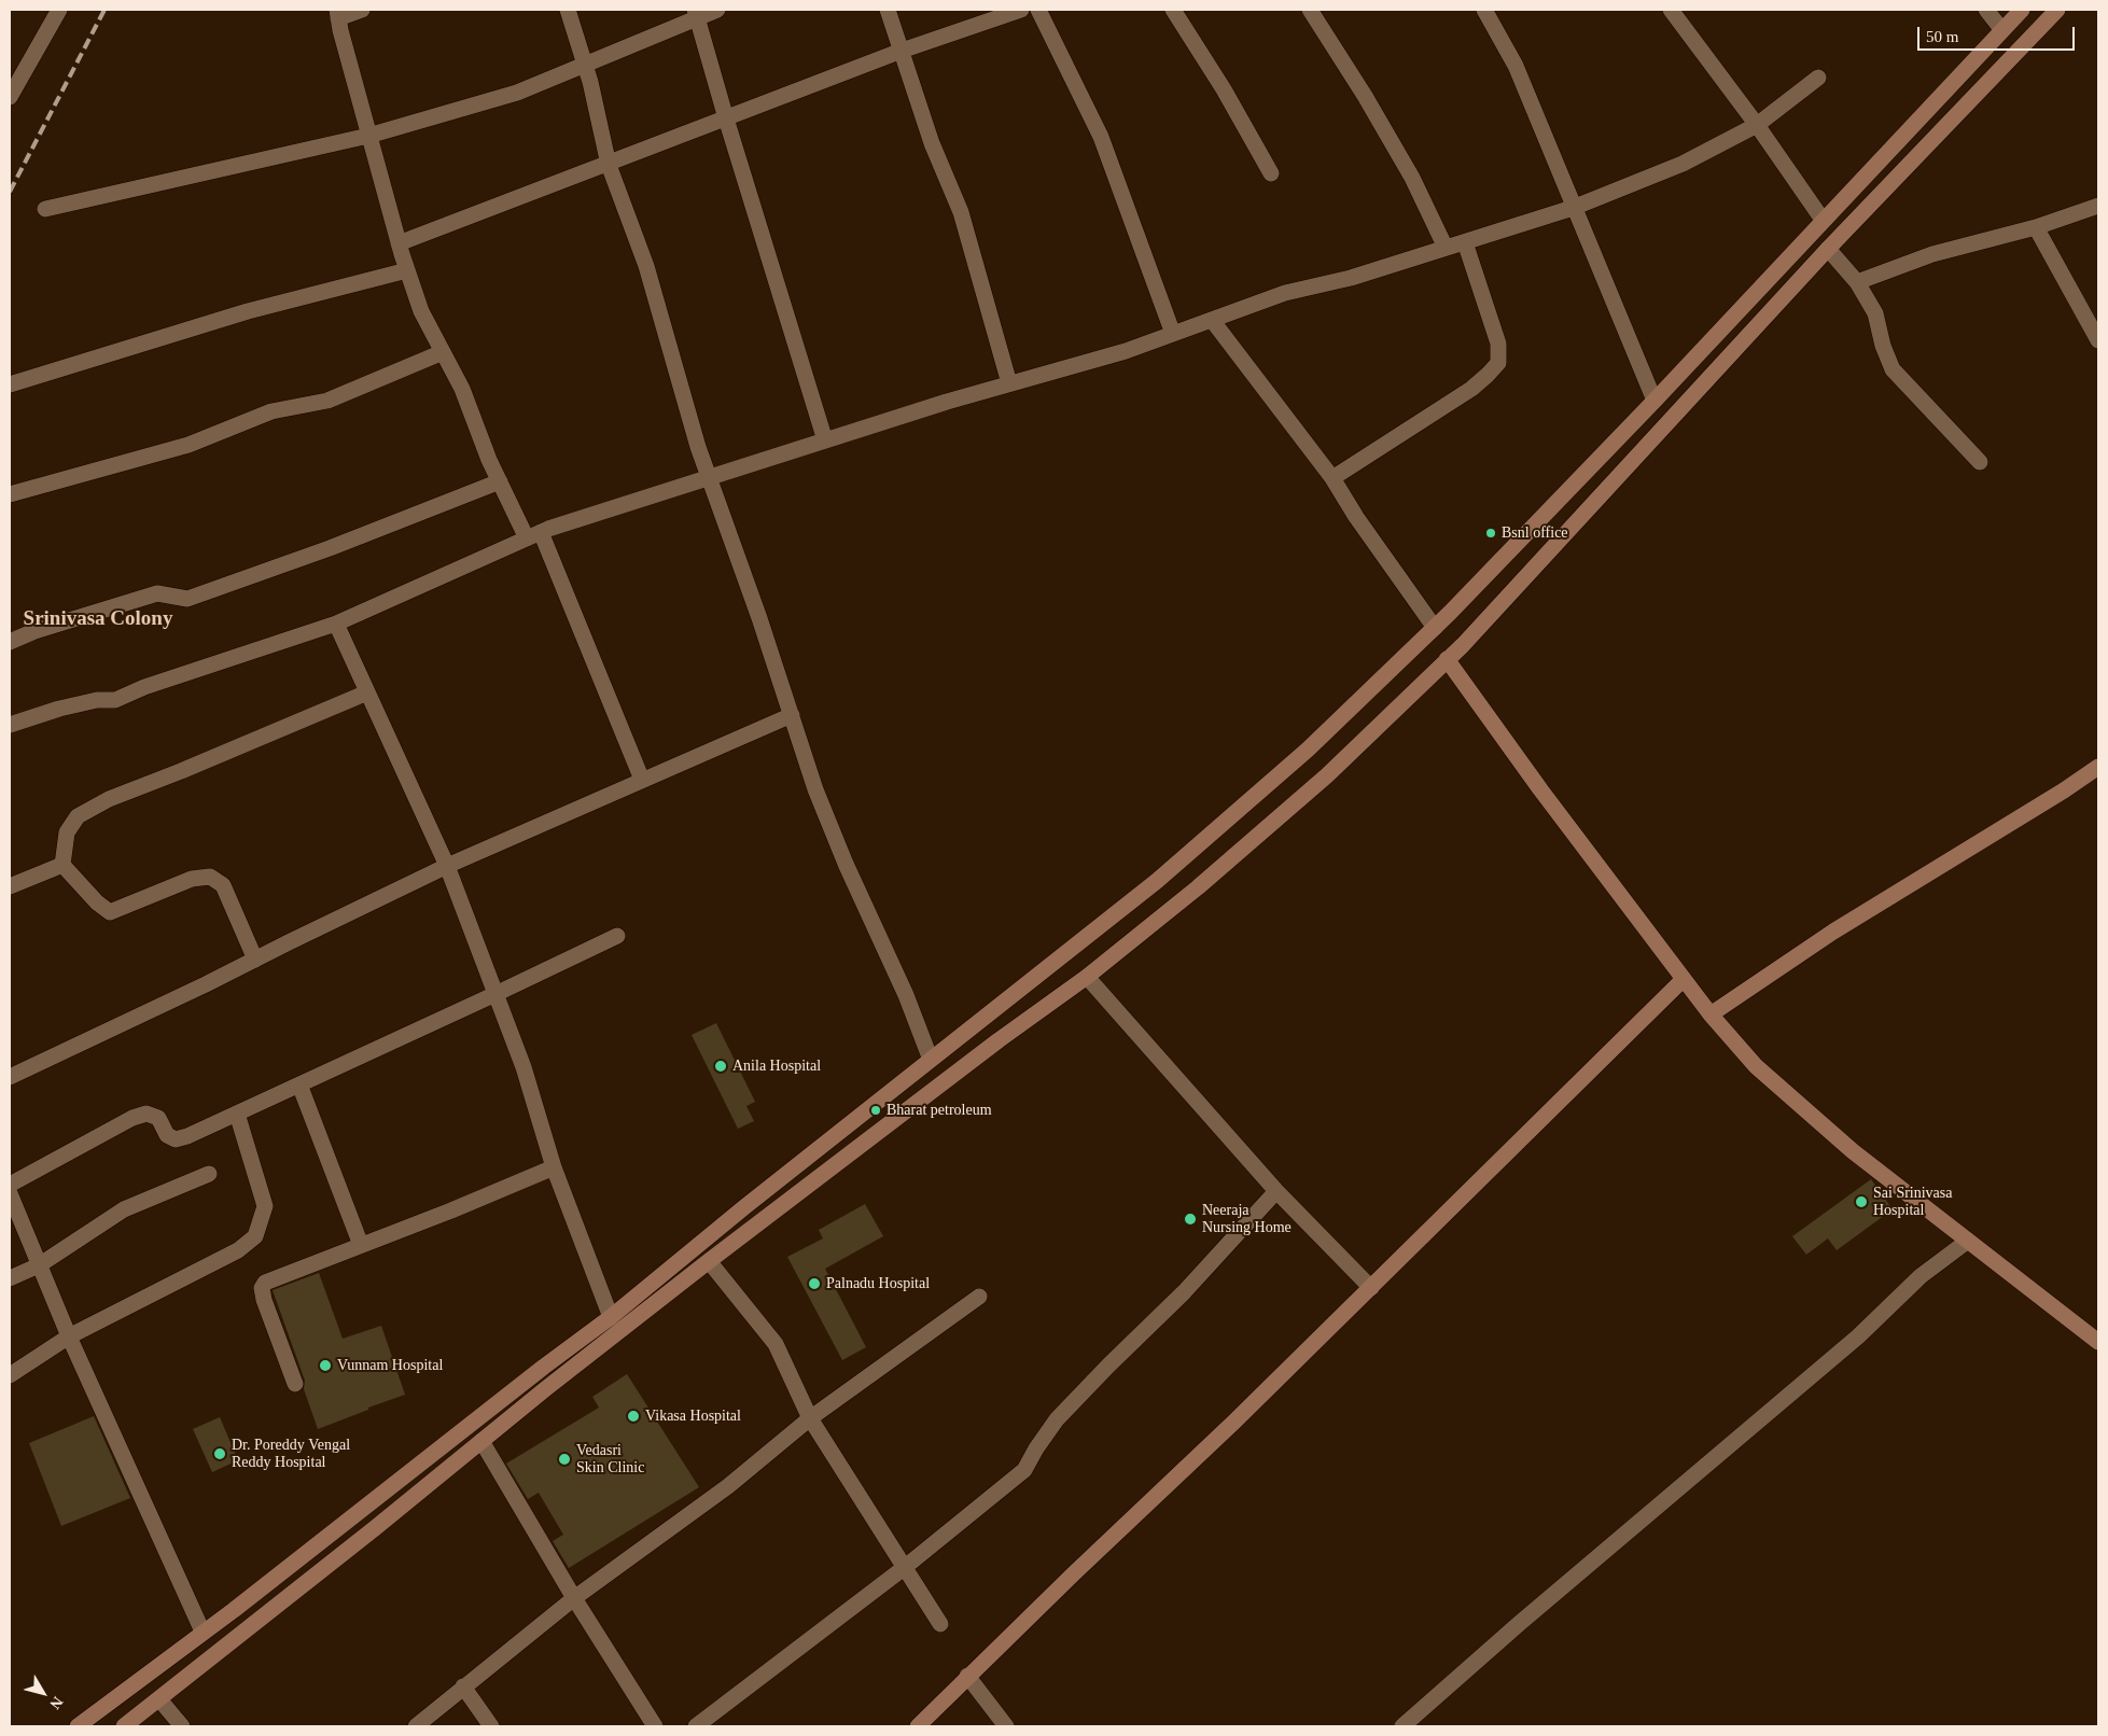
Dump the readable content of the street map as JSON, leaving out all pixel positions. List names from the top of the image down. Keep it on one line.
{"districts":["Srinivasa Colony"],"places":["Bsnl office","Anila Hospital","Bharat petroleum","Sai Srinivasa Hospital","Neeraja Nursing Home","Palnadu Hospital","Vunnam Hospital","Vikasa Hospital","Dr. Poreddy Vengal Reddy Hospital","Vedasri Skin Clinic"],"scale_bar":"50 m","north":"bottom right"}
